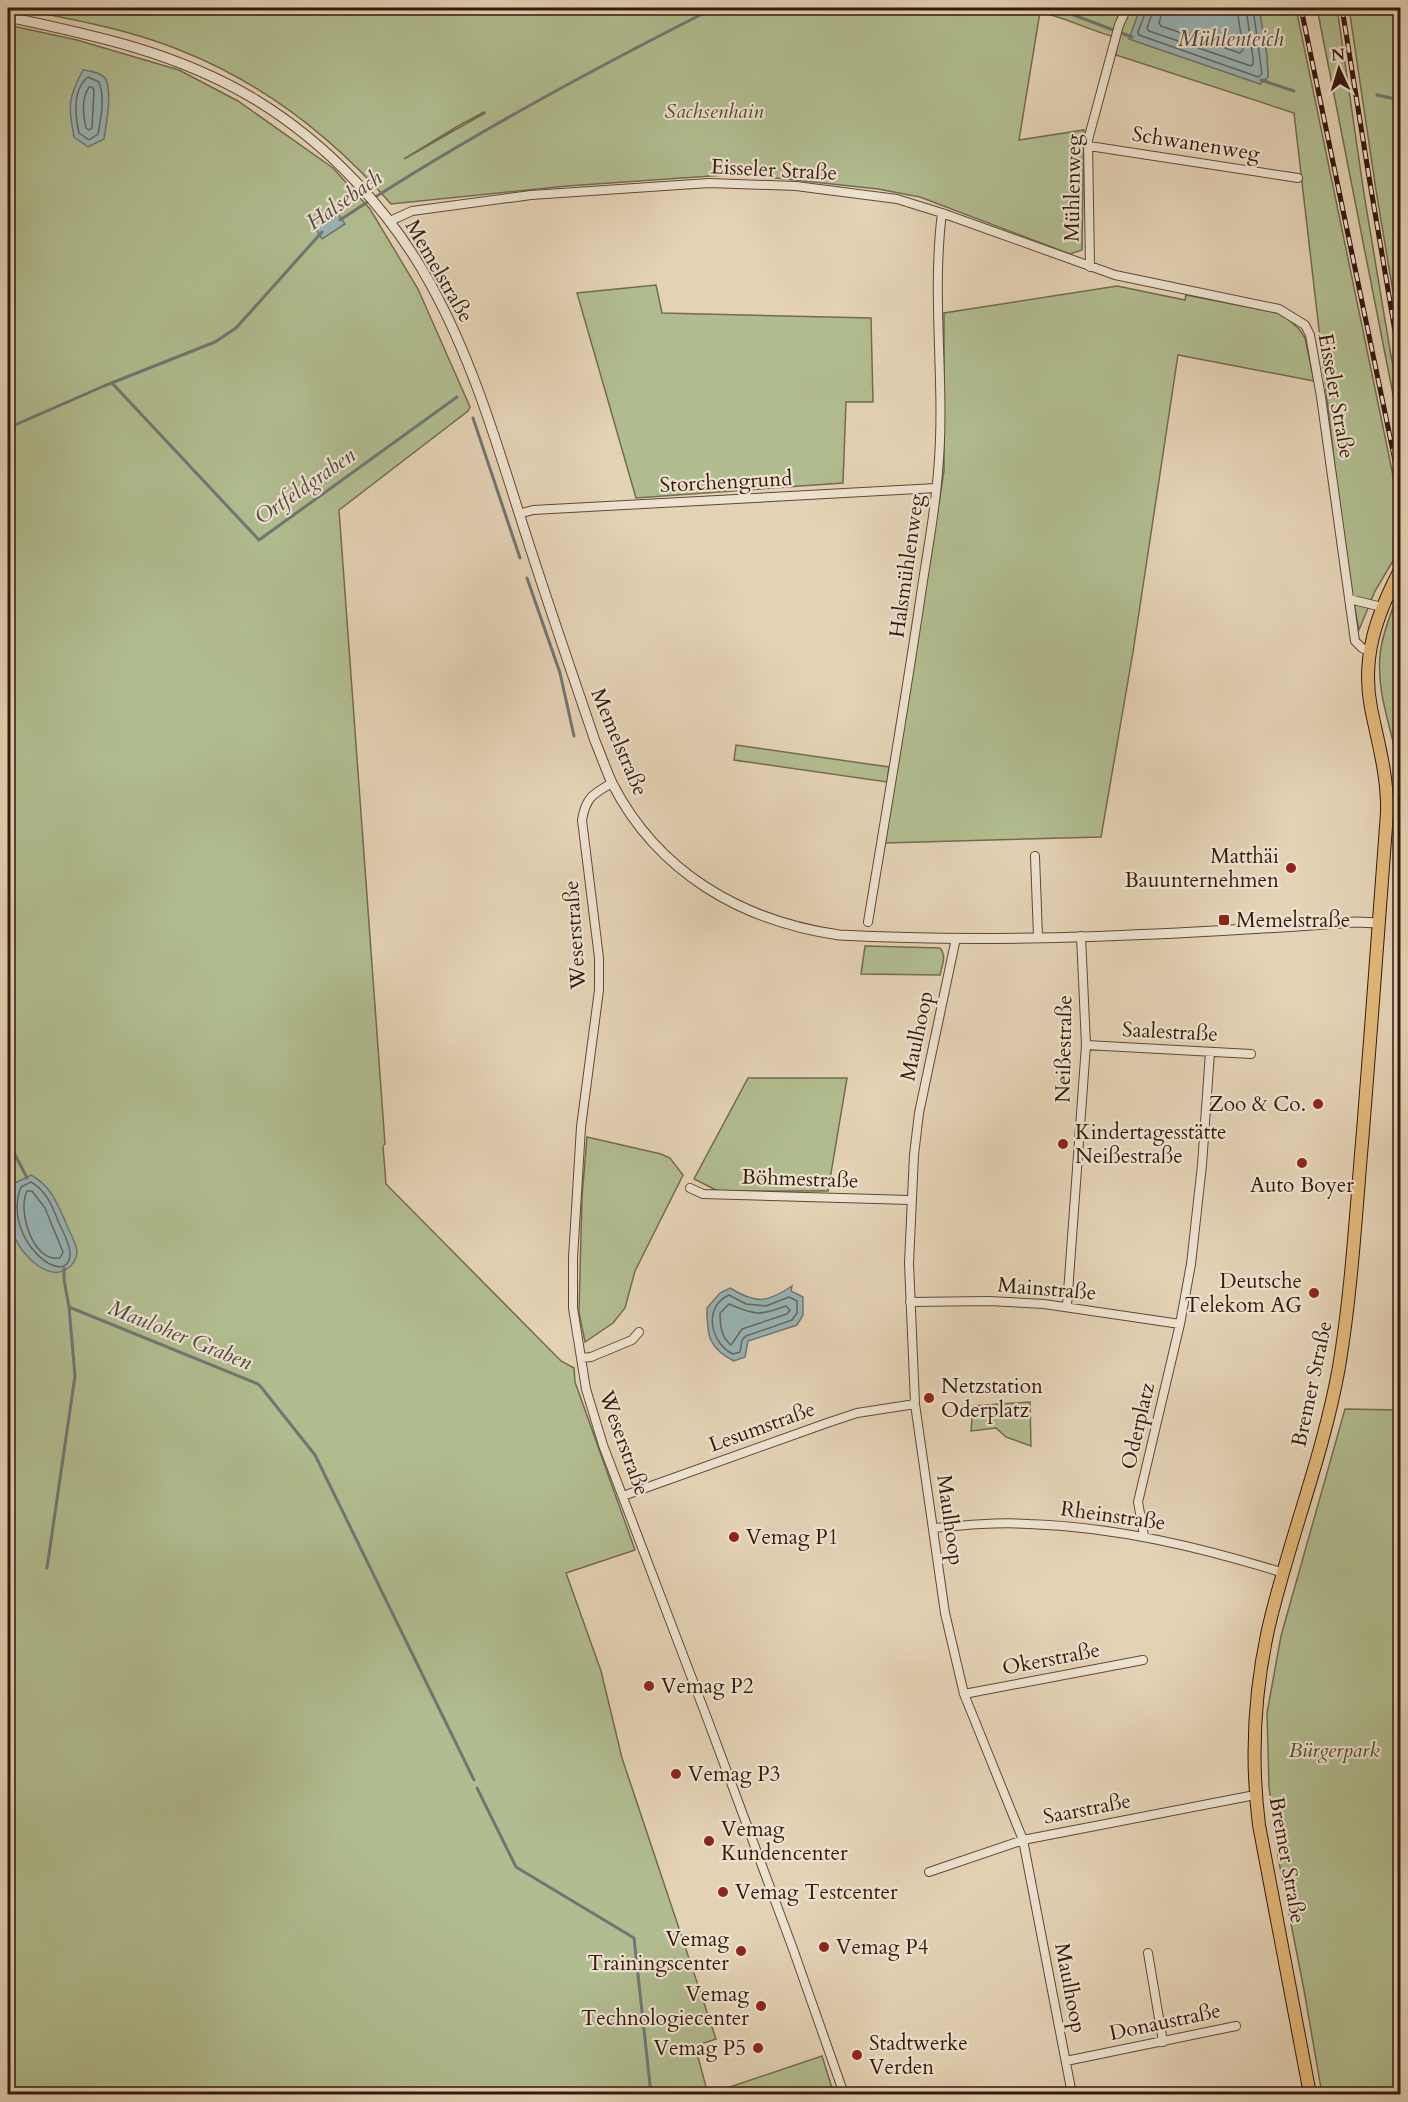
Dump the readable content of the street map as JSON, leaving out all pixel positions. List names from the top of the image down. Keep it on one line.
{"streets":{"main road":["Bremer Straße"],"street":["Schwanenweg","Eisseler Straße","Mühlenweg","Memelstraße","Storchengrund","Halsmühlenweg","Weserstraße","Saalestraße","Maulhoop","Neißestraße","Böhmestraße","Mainstraße","Oderplatz","Lesumstraße","Rheinstraße","Okerstraße","Saarstraße","Donaustraße"]},"crossings":[["Schwanenweg","Mühlenweg"],["Eisseler Straße","Mühlenweg"],["Eisseler Straße","Memelstraße"],["Eisseler Straße","Halsmühlenweg"],["Eisseler Straße","Bremer Straße"],["Memelstraße","Storchengrund"],["Memelstraße","Weserstraße"],["Memelstraße","Maulhoop"],["Memelstraße","Neißestraße"],["Memelstraße","Bremer Straße"],["Storchengrund","Halsmühlenweg"],["Weserstraße","Lesumstraße"],["Saalestraße","Neißestraße"],["Saalestraße","Oderplatz"],["Maulhoop","Böhmestraße"],["Maulhoop","Mainstraße"],["Maulhoop","Lesumstraße"],["Maulhoop","Rheinstraße"],["Maulhoop","Okerstraße"],["Maulhoop","Saarstraße"],["Maulhoop","Donaustraße"],["Neißestraße","Mainstraße"],["Mainstraße","Oderplatz"],["Bremer Straße","Rheinstraße"],["Bremer Straße","Saarstraße"],["Oderplatz","Rheinstraße"]],"water":["Mühlenteich","Halsebach","Ortfeldgraben","Mauloher Graben"],"parks":["Sachsenhain","Bürgerpark"],"places":{"other":["Matthäi Bauunternehmen","Zoo & Co.","Kindertagesstätte Neißestraße","Auto Boyer","Deutsche Telekom AG","Netzstation Oderplatz","Vemag P1","Vemag P2","Vemag P3","Vemag Kundencenter","Vemag Testcenter","Vemag P4","Vemag Trainingscenter","Vemag Technologiecenter","Vemag P5","Stadtwerke Verden"],"transit":["Memelstraße"]},"north":"top"}
